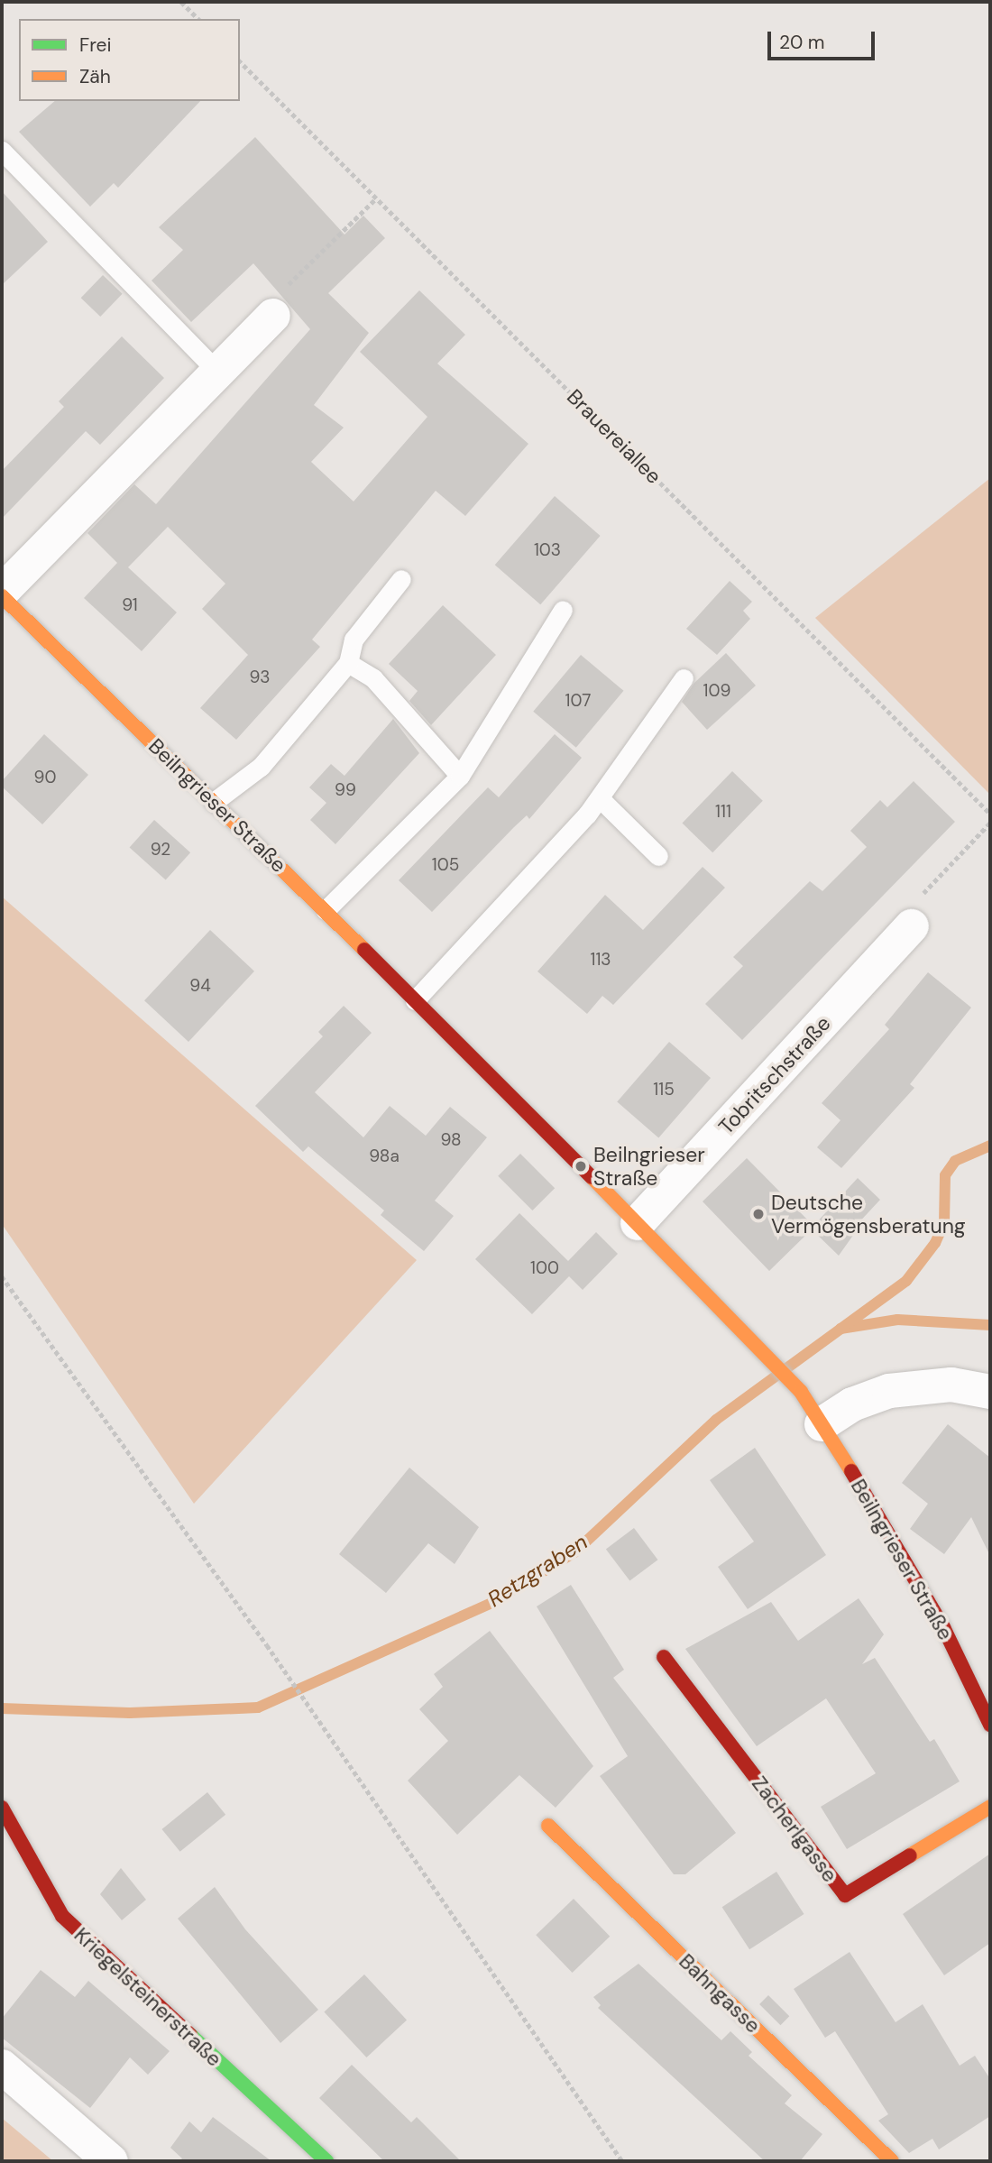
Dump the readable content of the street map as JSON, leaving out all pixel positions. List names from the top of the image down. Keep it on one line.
{"streets":{"main road":["Beilngrieser Straße","Zacherlgasse","Bahngasse","Kriegelsteinerstraße"],"street":["Tobritschstraße"],"path":["Brauereiallee"]},"crossings":[["Beilngrieser Straße","Tobritschstraße"]],"water":["Retzgraben"],"places":["Beilngrieser Straße","Deutsche Vermögensberatung"],"house_numbers":["103","91","93","109","107","90","99","111","92","105","113","94","115","98","98a","100"],"legend":["Frei","Zäh"],"scale_bar":"20 m"}
